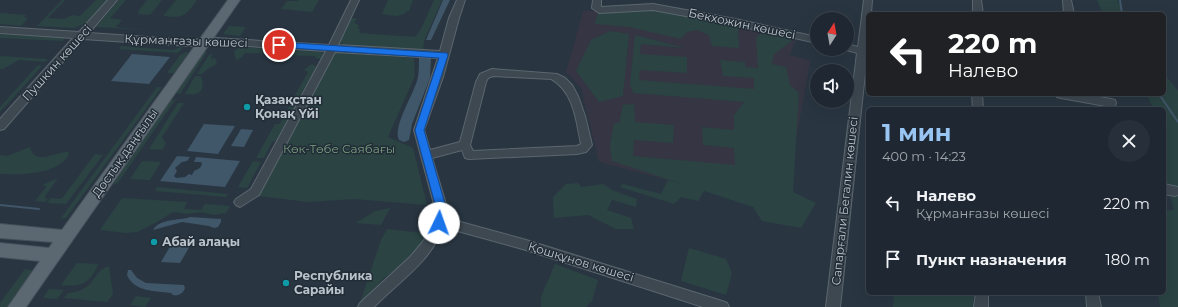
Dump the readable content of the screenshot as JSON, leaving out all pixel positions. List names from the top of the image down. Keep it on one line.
{"streets":{"main road":["Достық даңғылы"],"street":["Бекхожин көшесі","Құрманғазы көшесі","Пушкин көшесі","Сапарғали Бегалин көшесі","Қошқұнов көшесі"]},"crossings":[["Құрманғазы көшесі","Пушкин көшесі"],["Құрманғазы көшесі","Достық даңғылы"]],"parks":["Көк-Төбе Саябағы"],"places":["Қазақстан Қонақ Үйі","Абай алаңы","Республика Сарайы"],"north":"top","page":{"turn":["220 m","Налево"],"heading":["1 мин","400 m · 14:23"],"list":[{"name":"Налево","note":"Құрманғазы көшесі","value":"220 m"},{"name":"Пункт назначения","value":"180 m"}]}}
